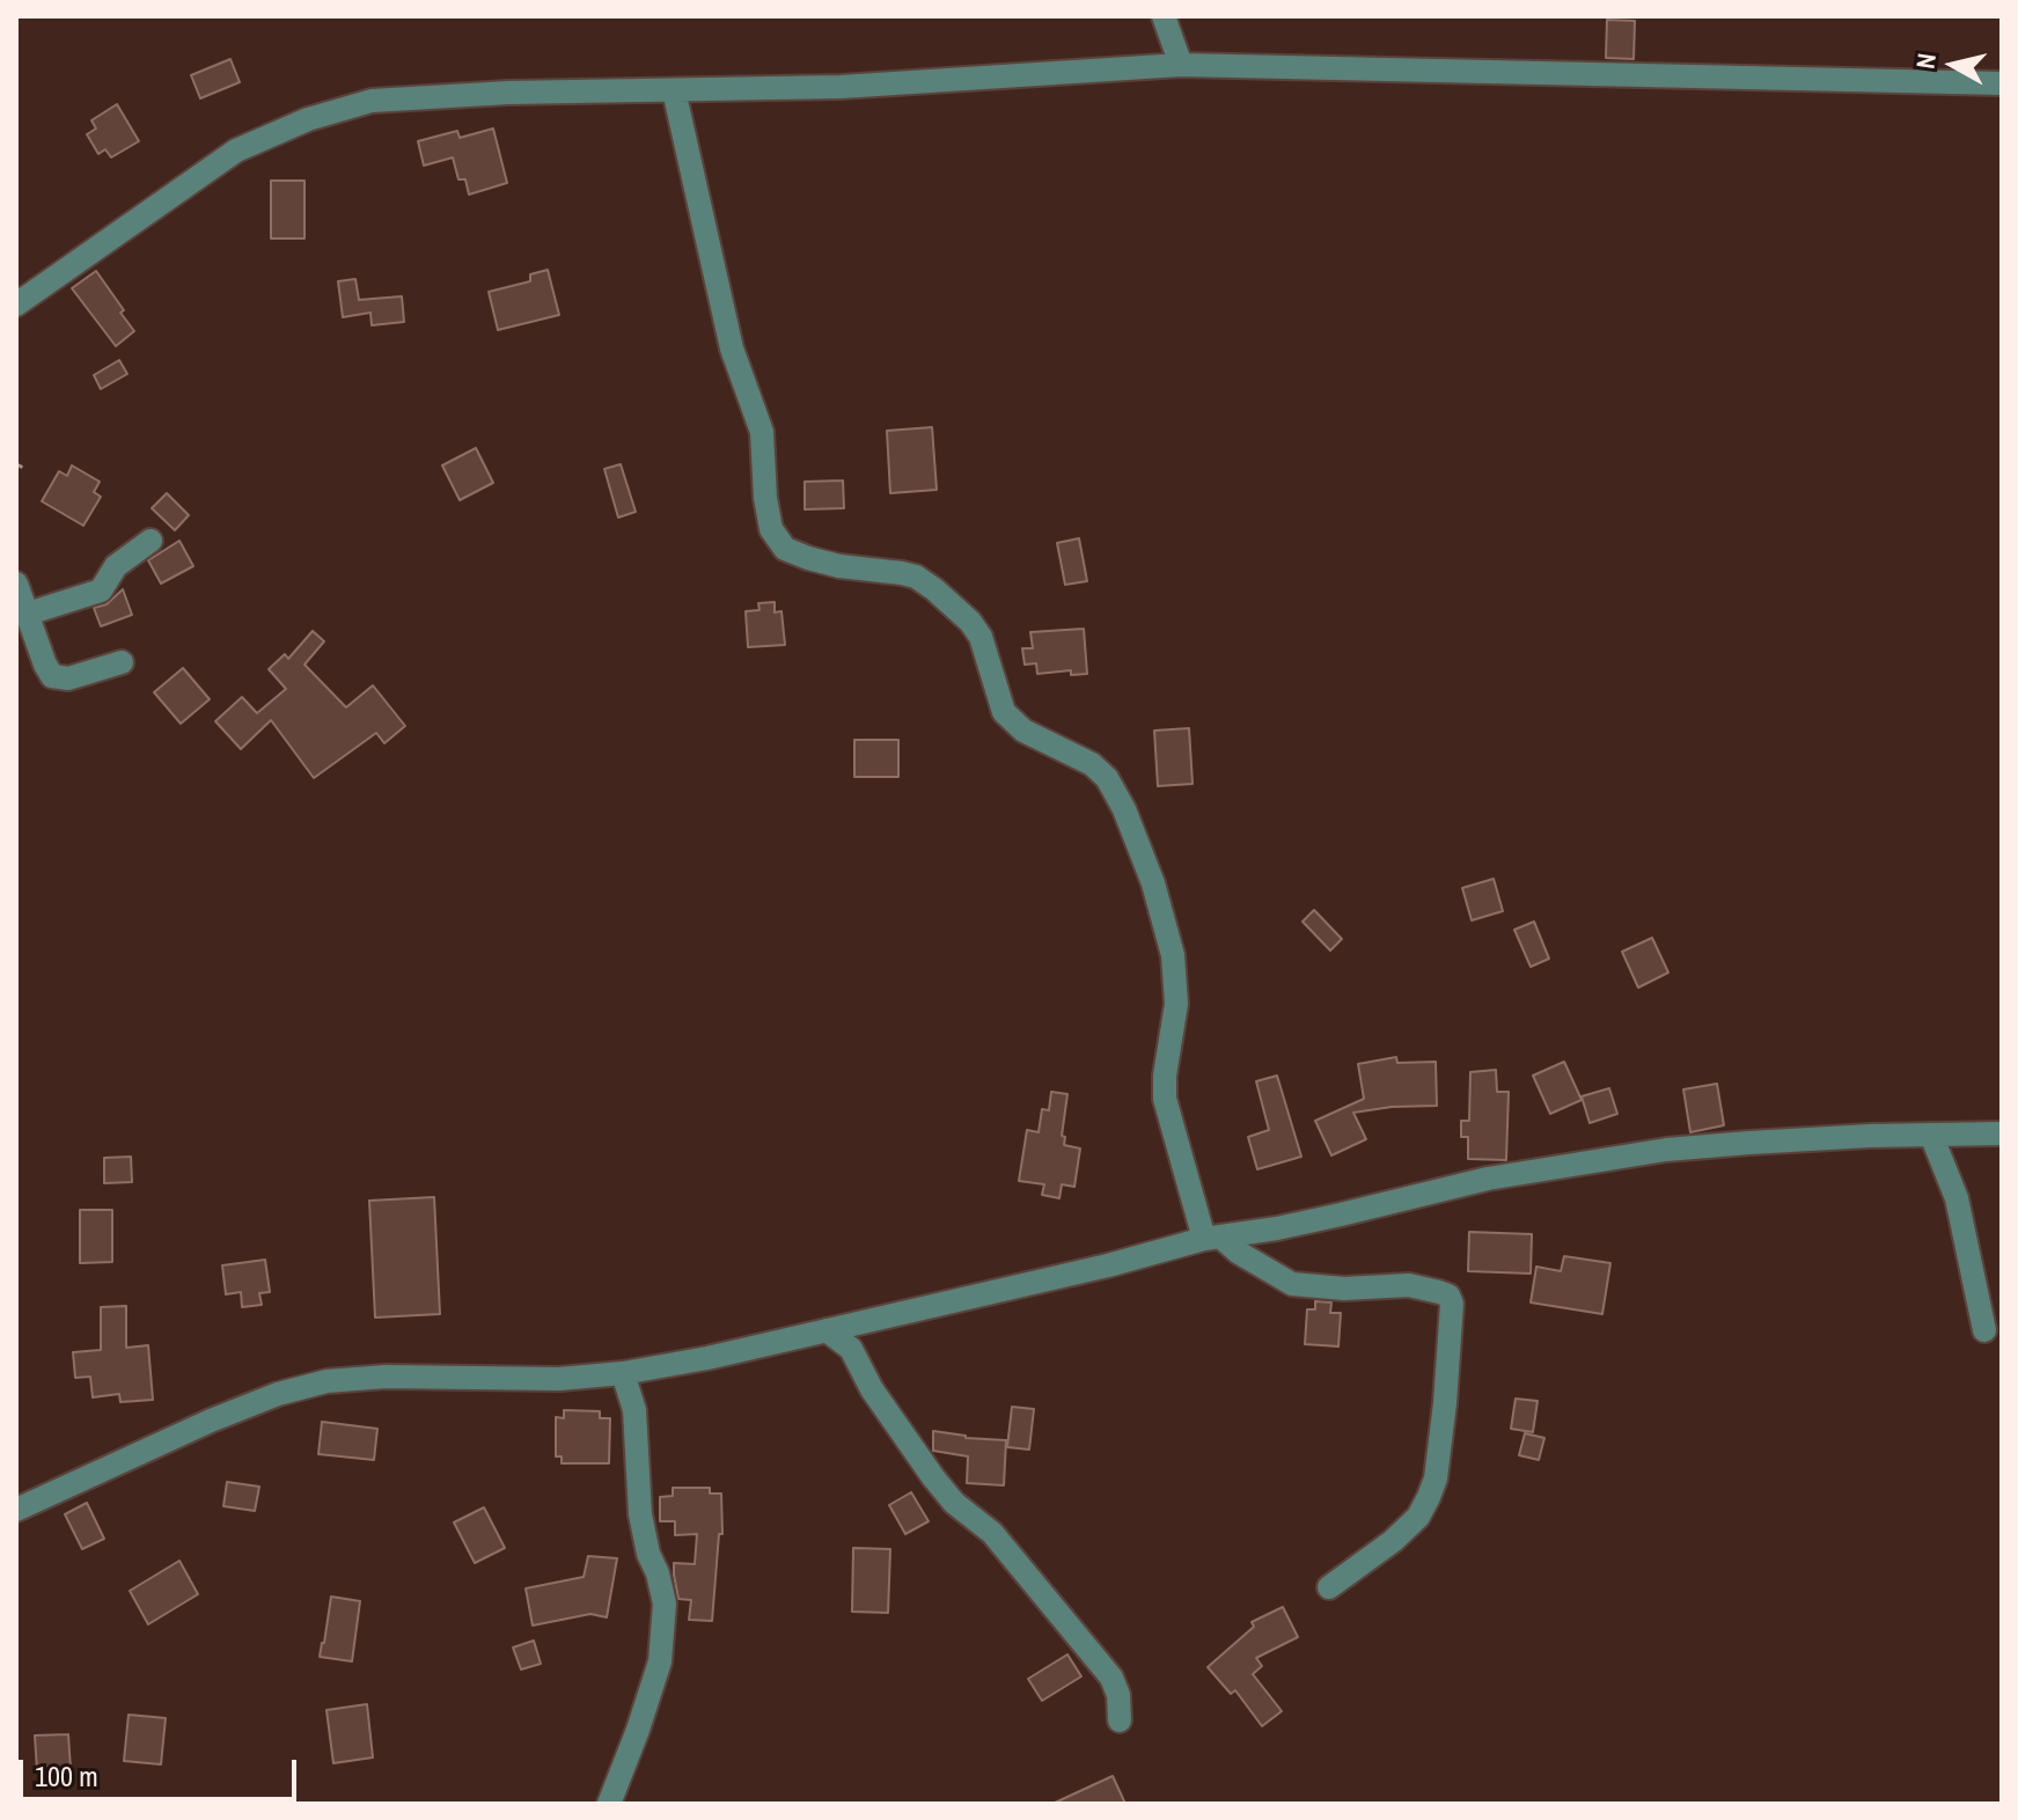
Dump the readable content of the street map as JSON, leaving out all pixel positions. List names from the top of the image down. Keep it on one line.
{"scale_bar":"100 m","north":"left"}
